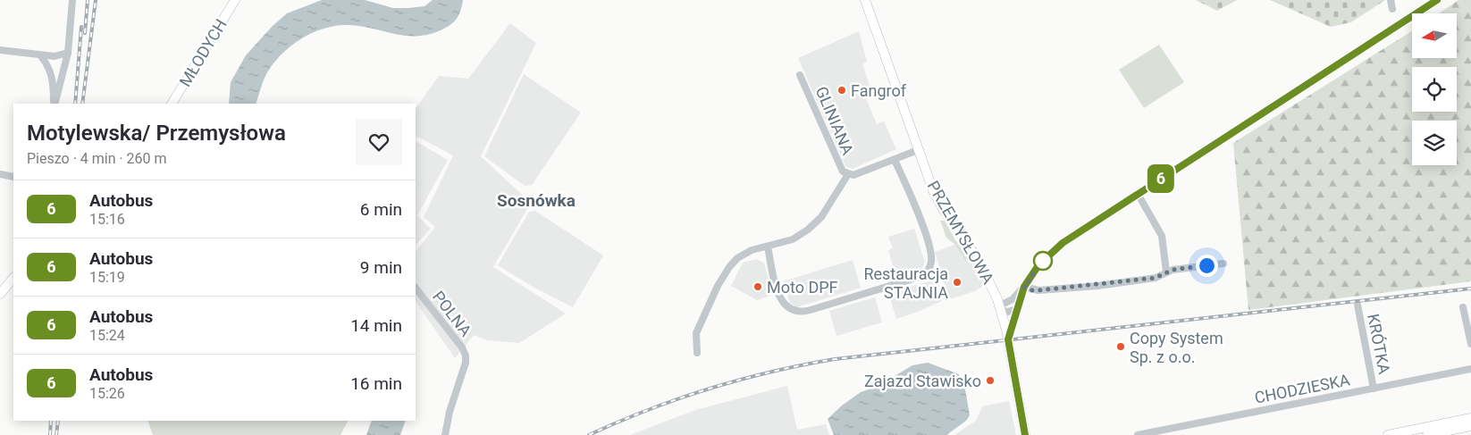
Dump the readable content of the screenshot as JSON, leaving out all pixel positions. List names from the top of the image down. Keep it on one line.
{"streets":{"street":["MŁODYCH","GLINIANA","PRZEMYSŁOWA","POLNA","KRÓTKA","CHODZIESKA"]},"crossings":[["GLINIANA","PRZEMYSŁOWA"],["KRÓTKA","CHODZIESKA"]],"districts":["Sosnówka"],"places":["Fangrof","Restauracja STAJNIA","Moto DPF","Copy System Sp. z o.o.","Zajazd Stawisko"],"lines":["bus line 6"],"north":"left","page":{"on_map":"6","heading":["Motylewska/ Przemysłowa","Pieszo · 4 min · 260 m"],"list":[{"mark":"6","name":"Autobus","note":"15:16","value":"6 min"},{"mark":"6","name":"Autobus","note":"15:19","value":"9 min"},{"mark":"6","name":"Autobus","note":"15:24","value":"14 min"},{"mark":"6","name":"Autobus","note":"15:26","value":"16 min"}]}}
